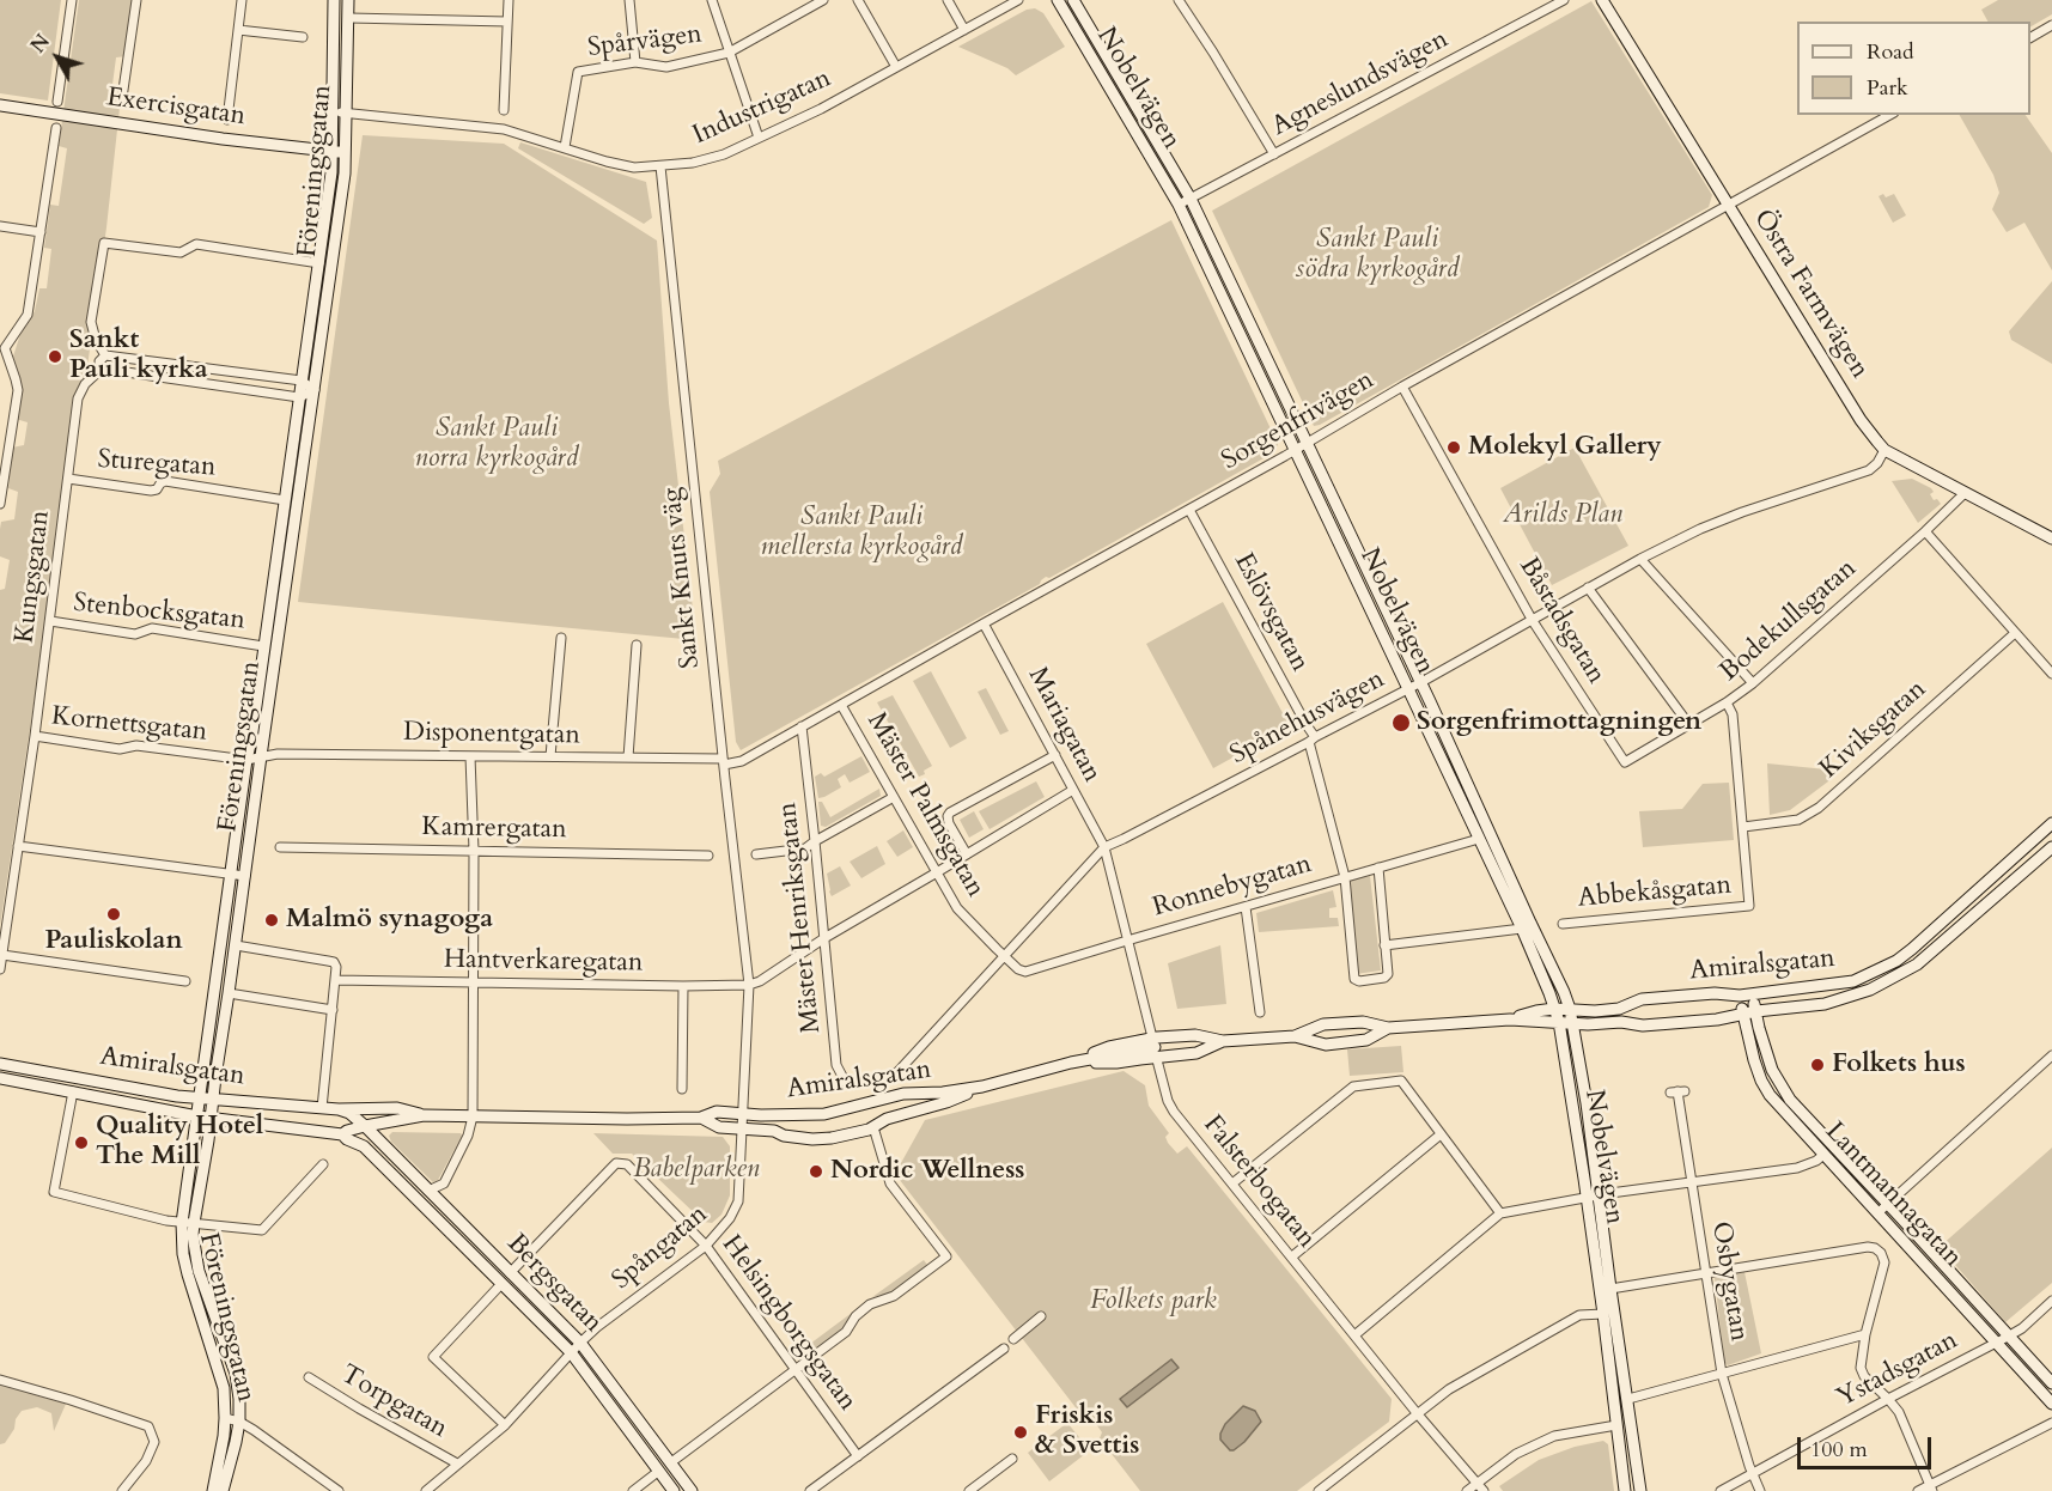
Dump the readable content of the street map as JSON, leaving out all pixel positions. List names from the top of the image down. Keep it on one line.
{"streets":{"main road":["Nobelvägen","Exercisgatan","Föreningsgatan","Östra Farmvägen","Amiralsgatan","Lantmannagatan","Bergsgatan"],"street":["Spårvägen","Agneslundsvägen","Industrigatan","Sorgenfrivägen","Sturegatan","Kungsgatan","Sankt Knuts väg","Stenbocksgatan","Eslövsgatan","Båstadsgatan","Bodekullsgatan","Spånehusvägen","Kornettsgatan","Mariagatan","Kiviksgatan","Disponentgatan","Mäster Palmsgatan","Kamrergatan","Ronnebygatan","Abbekåsgatan","Mäster Henriksgatan","Hantverkaregatan","Falsterbogatan","Spångatan","Osbygatan","Helsingborgsgatan","Ystadsgatan","Torpgatan"]},"crossings":[["Spårvägen","Industrigatan"],["Agneslundsvägen","Nobelvägen"],["Nobelvägen","Sorgenfrivägen"],["Nobelvägen","Spånehusvägen"],["Nobelvägen","Ronnebygatan"],["Nobelvägen","Amiralsgatan"],["Exercisgatan","Föreningsgatan"],["Industrigatan","Föreningsgatan"],["Industrigatan","Sankt Knuts väg"],["Föreningsgatan","Sturegatan"],["Föreningsgatan","Stenbocksgatan"],["Föreningsgatan","Kornettsgatan"],["Föreningsgatan","Disponentgatan"],["Föreningsgatan","Amiralsgatan"],["Östra Farmvägen","Sorgenfrivägen"],["Östra Farmvägen","Bodekullsgatan"],["Östra Farmvägen","Spånehusvägen"],["Sorgenfrivägen","Sankt Knuts väg"],["Sorgenfrivägen","Eslövsgatan"],["Sorgenfrivägen","Båstadsgatan"],["Sorgenfrivägen","Mariagatan"],["Sorgenfrivägen","Disponentgatan"],["Sorgenfrivägen","Mäster Palmsgatan"],["Sorgenfrivägen","Mäster Henriksgatan"],["Sturegatan","Kungsgatan"],["Kungsgatan","Stenbocksgatan"],["Kungsgatan","Kornettsgatan"],["Sankt Knuts väg","Disponentgatan"],["Sankt Knuts väg","Hantverkaregatan"],["Sankt Knuts väg","Amiralsgatan"],["Sankt Knuts väg","Spångatan"],["Eslövsgatan","Spånehusvägen"],["Eslövsgatan","Ronnebygatan"],["Båstadsgatan","Bodekullsgatan"],["Båstadsgatan","Spånehusvägen"],["Spånehusvägen","Mariagatan"],["Spånehusvägen","Mäster Palmsgatan"],["Spånehusvägen","Ronnebygatan"],["Spånehusvägen","Falsterbogatan"],["Kornettsgatan","Disponentgatan"],["Mariagatan","Falsterbogatan"],["Kiviksgatan","Abbekåsgatan"],["Mäster Palmsgatan","Ronnebygatan"],["Ronnebygatan","Falsterbogatan"],["Amiralsgatan","Falsterbogatan"],["Amiralsgatan","Lantmannagatan"],["Amiralsgatan","Spångatan"],["Amiralsgatan","Bergsgatan"],["Lantmannagatan","Ystadsgatan"],["Spångatan","Bergsgatan"],["Spångatan","Helsingborgsgatan"],["Spångatan","Torpgatan"],["Osbygatan","Ystadsgatan"],["Bergsgatan","Helsingborgsgatan"]],"parks":["Sankt Pauli södra kyrkogård","Sankt Pauli norra kyrkogård","Arilds Plan","Sankt Pauli mellersta kyrkogård","Babelparken","Folkets park"],"places":["Sankt Pauli kyrka","Molekyl Gallery","Sorgenfrimottagningen","Pauliskolan","Malmö synagoga","Folkets hus","Quality Hotel The Mill","Nordic Wellness","Friskis & Svettis"],"legend":["Road","Park"],"scale_bar":"100 m","north":"top left"}
